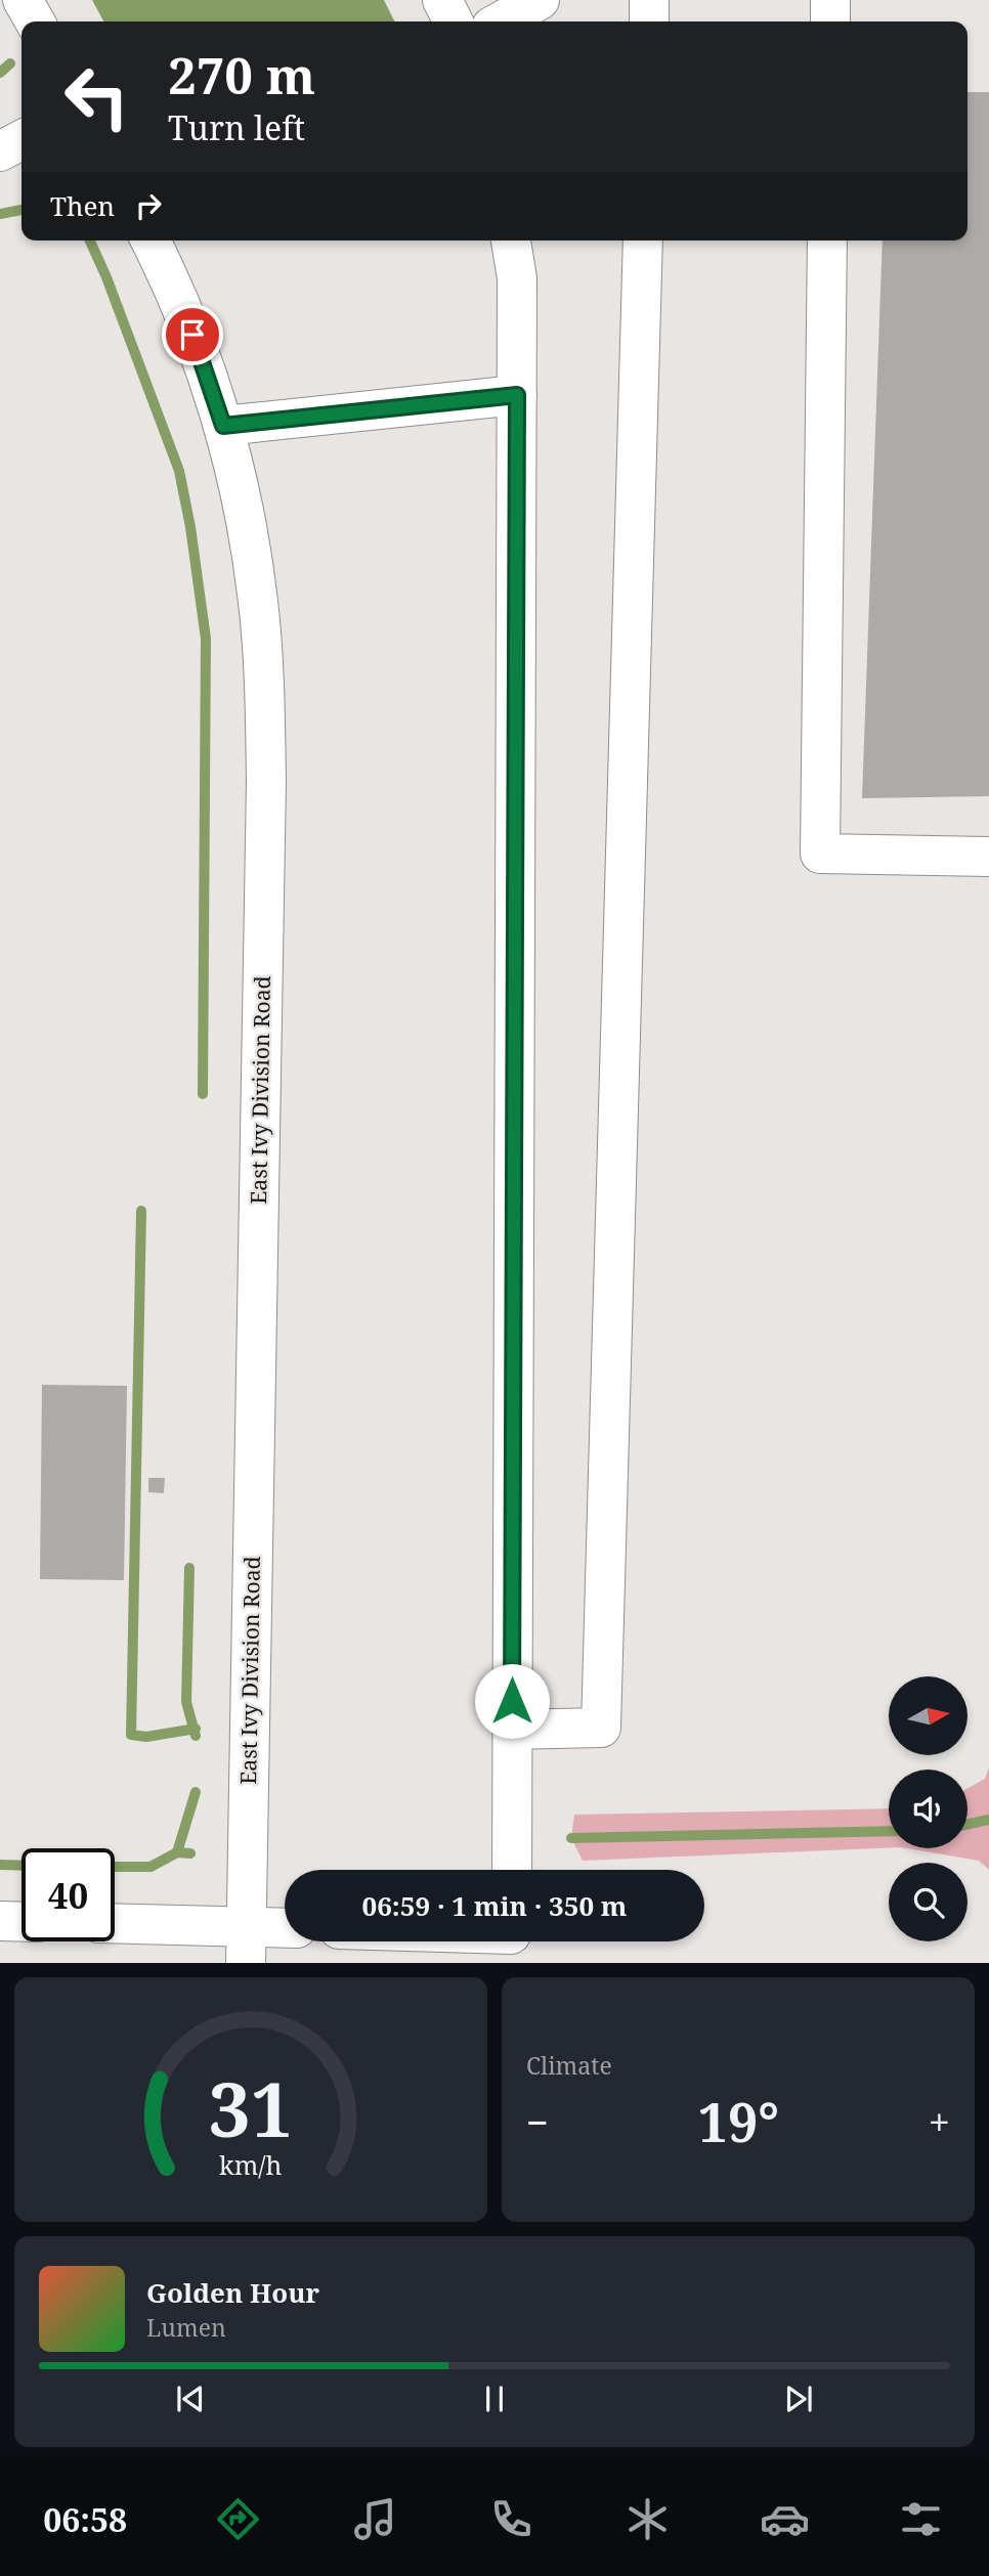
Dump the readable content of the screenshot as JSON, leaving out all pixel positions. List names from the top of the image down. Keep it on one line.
{"streets":{"street":["East Ivy Division Road"]},"north":"right","page":{"turn":["270 m","Turn left"],"then":"Then","limit":"40","trip":"06:59 · 1 min · 350 m","tile":"Climate","heat":["−","19°","+"],"song":["Golden Hour","Lumen"],"tabs":"06:58","gauge":["31","km/h"]}}
